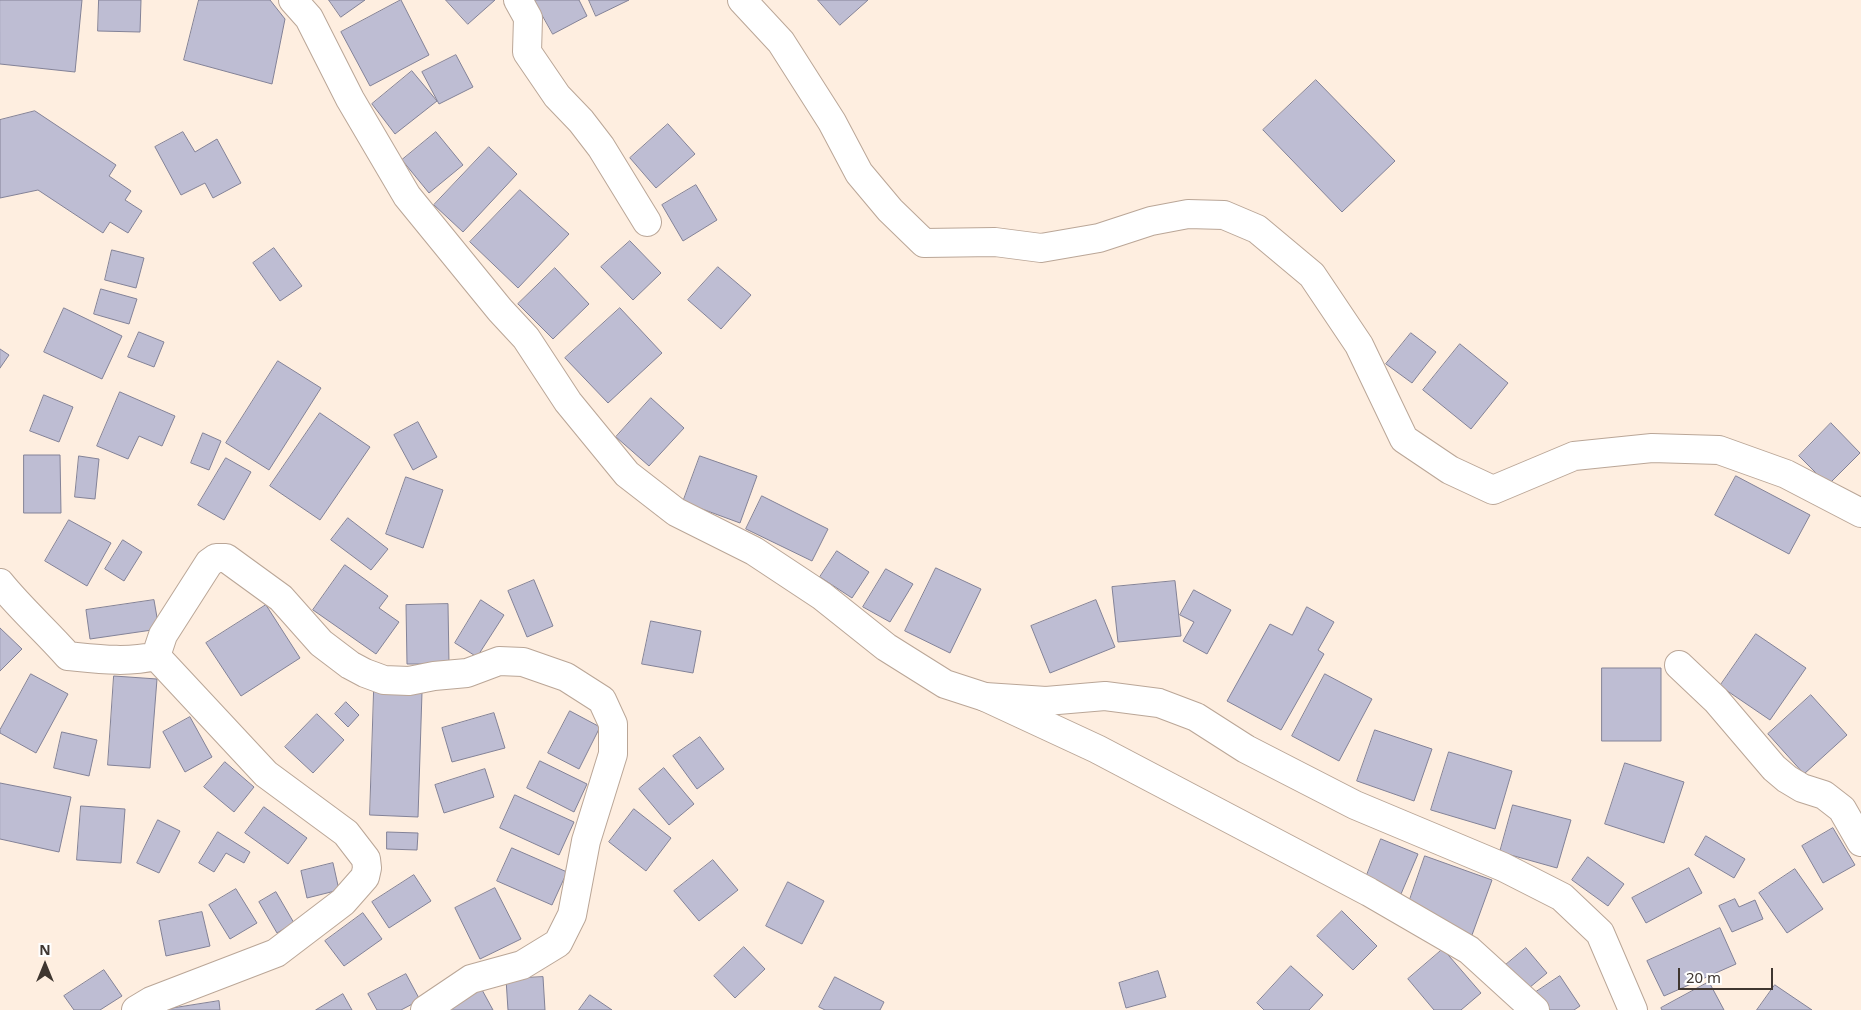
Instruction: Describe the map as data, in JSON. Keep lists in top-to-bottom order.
{
  "scale_bar": "20 m",
  "north": "top"
}
